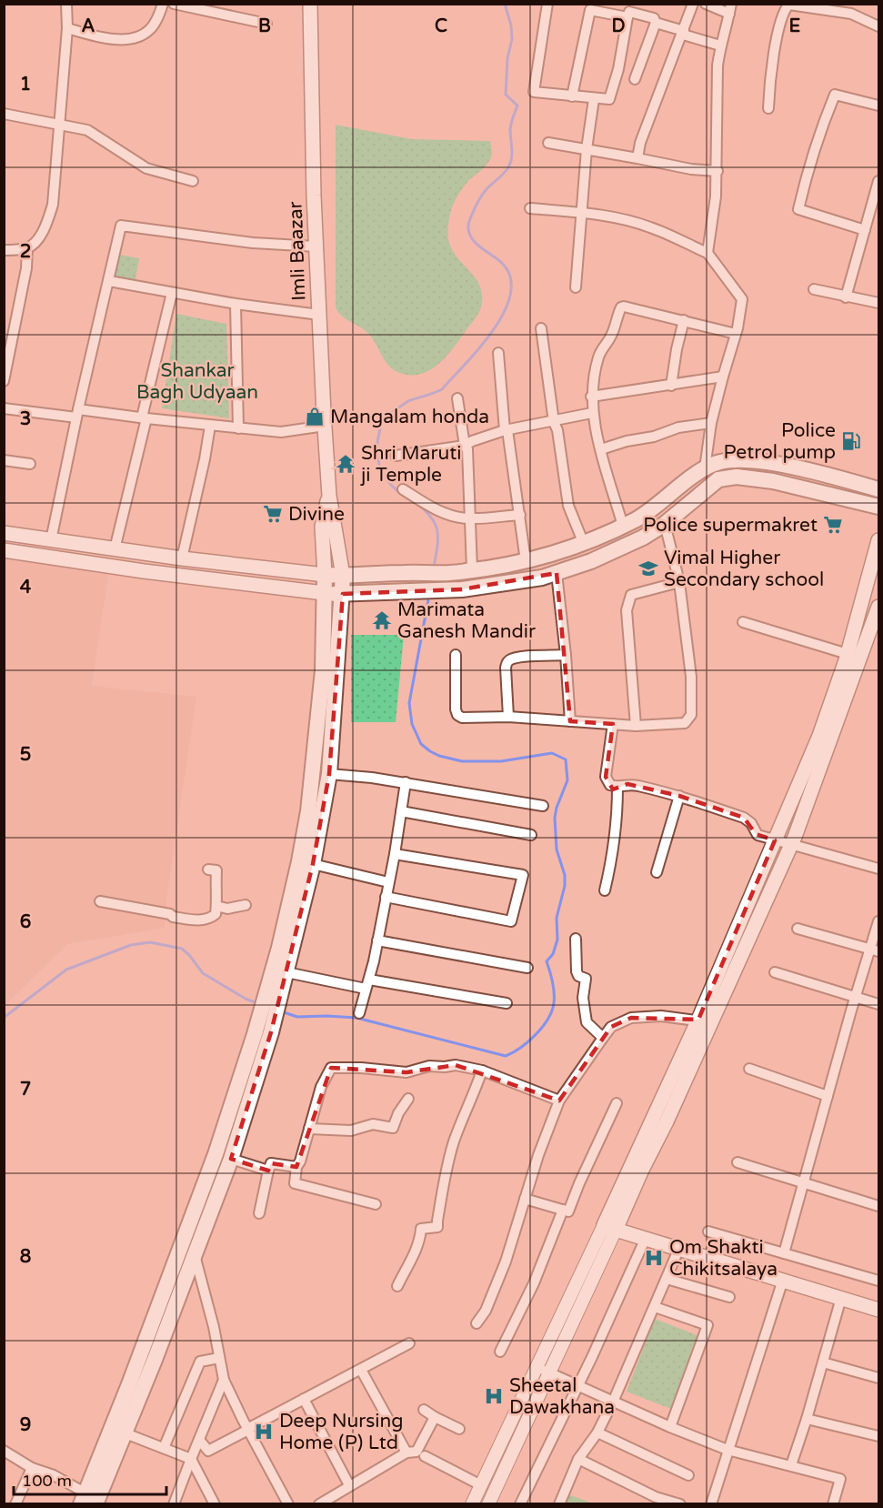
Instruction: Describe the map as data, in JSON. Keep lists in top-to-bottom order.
{
  "streets": {
    "main road": ["Imli Baazar"]
  },
  "parks": ["Shankar Bagh Udyaan"],
  "places": {
    "shop": ["Mangalam honda"],
    "fuel station": ["Police Petrol pump"],
    "temple": ["Shri Maruti ji Temple", "Marimata Ganesh Mandir"],
    "supermarket": ["Divine", "Police supermakret"],
    "school or university": ["Vimal Higher Secondary school"],
    "hospital": ["Om Shakti Chikitsalaya", "Sheetal Dawakhana", "Deep Nursing Home (P) Ltd"]
  },
  "scale_bar": "100 m",
  "grid": {
    "columns": [
      "A",
      "B",
      "C",
      "D",
      "E"
    ],
    "rows": [
      "1",
      "2",
      "3",
      "4",
      "5",
      "6",
      "7",
      "8",
      "9"
    ]
  }
}
